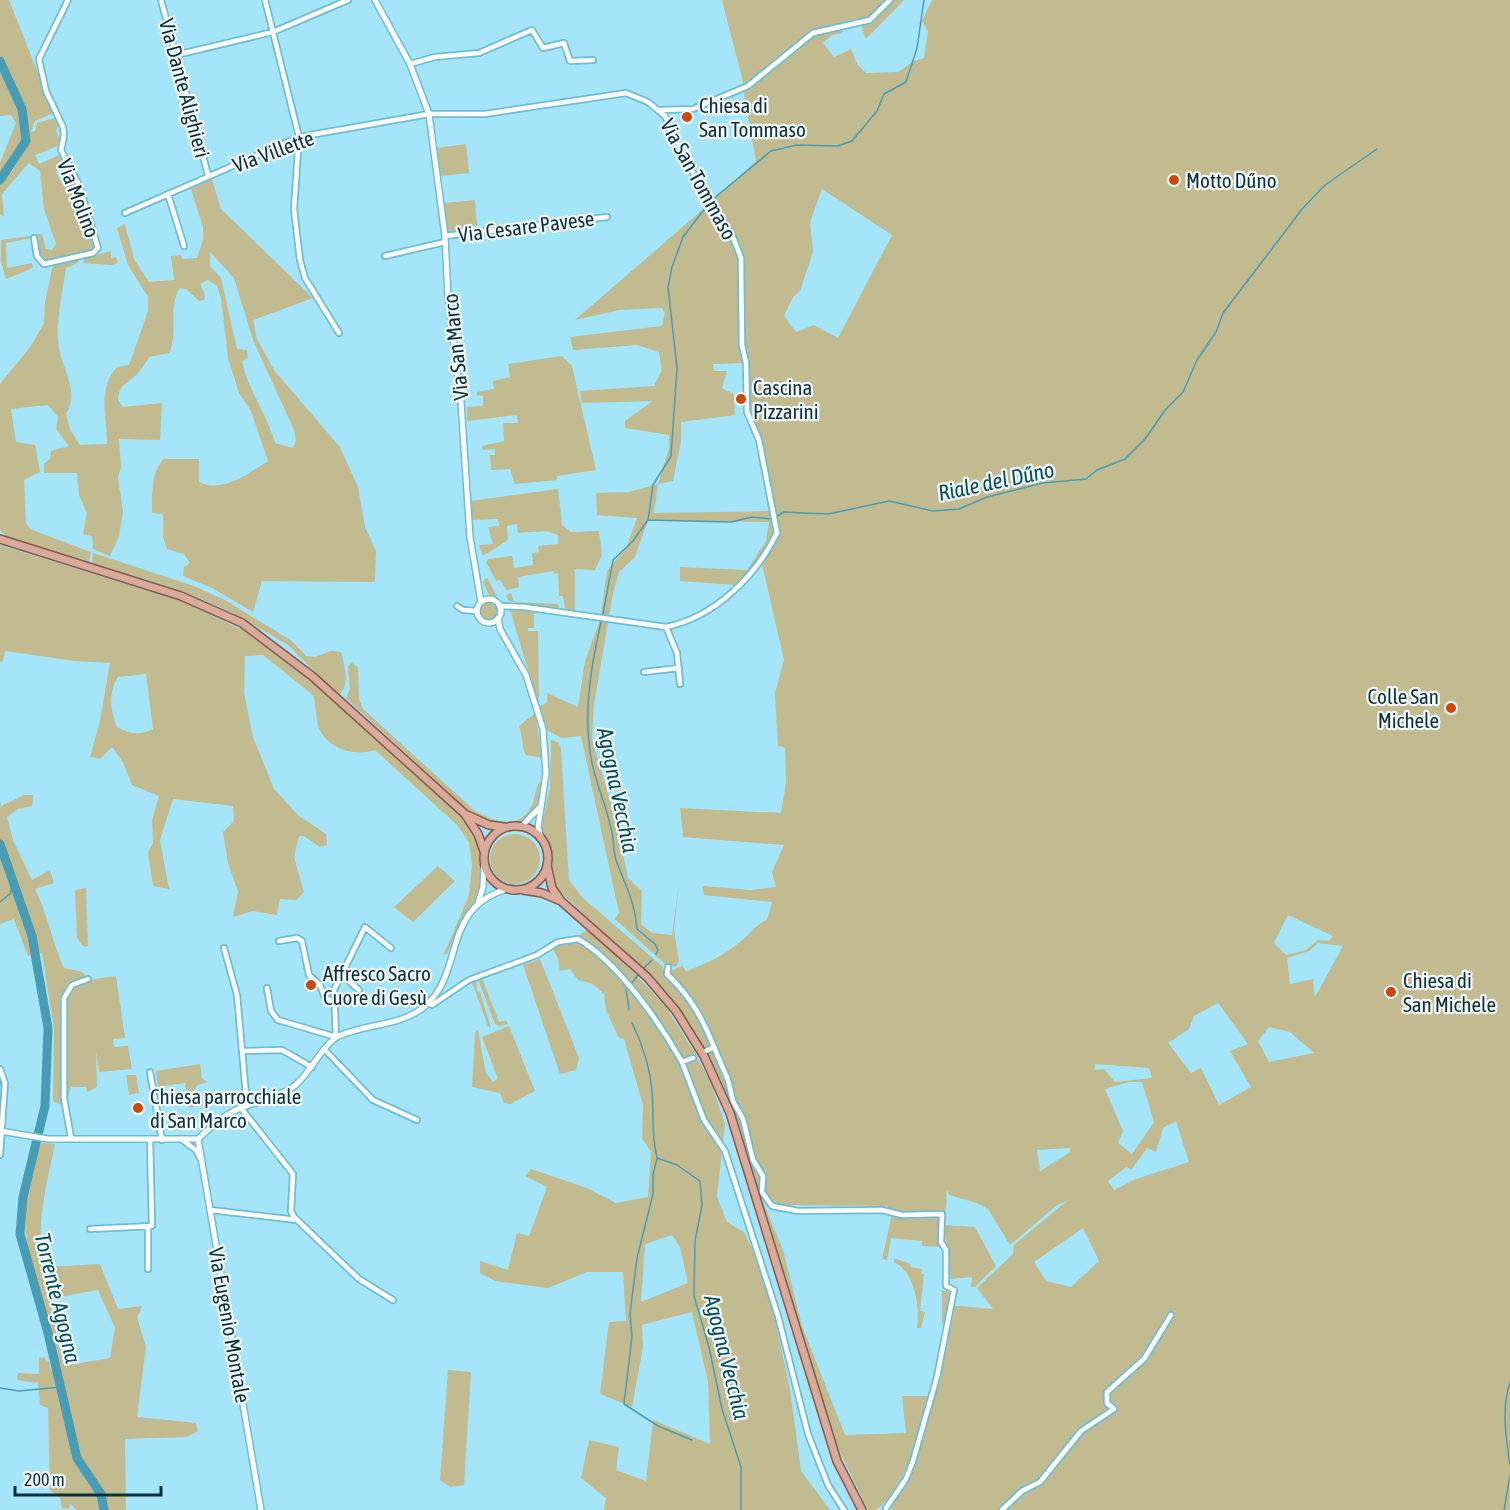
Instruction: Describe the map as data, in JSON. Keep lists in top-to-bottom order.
{
  "streets": {
    "street": [
      "Via Dante Alighieri",
      "Via Villette",
      "Via San Tommaso",
      "Via Molino",
      "Via Cesare Pavese",
      "Via San Marco",
      "Via Eugenio Montale"
    ]
  },
  "crossings": [
    ["Via Dante Alighieri", "Via Villette"],
    ["Via Villette", "Via San Tommaso"],
    ["Via Villette", "Via San Marco"],
    ["Via San Tommaso", "Via San Marco"],
    ["Via Cesare Pavese", "Via San Marco"]
  ],
  "water": ["Riale del Dűno", "Agogna Vecchia", "Torrente Agogna"],
  "places": [
    "Chiesa di San Tommaso",
    "Motto Dűno",
    "Cascina Pizzarini",
    "Colle San Michele",
    "Affresco Sacro Cuore di Gesù",
    "Chiesa di San Michele",
    "Chiesa parrocchiale di San Marco"
  ],
  "scale_bar": "200 m"
}
